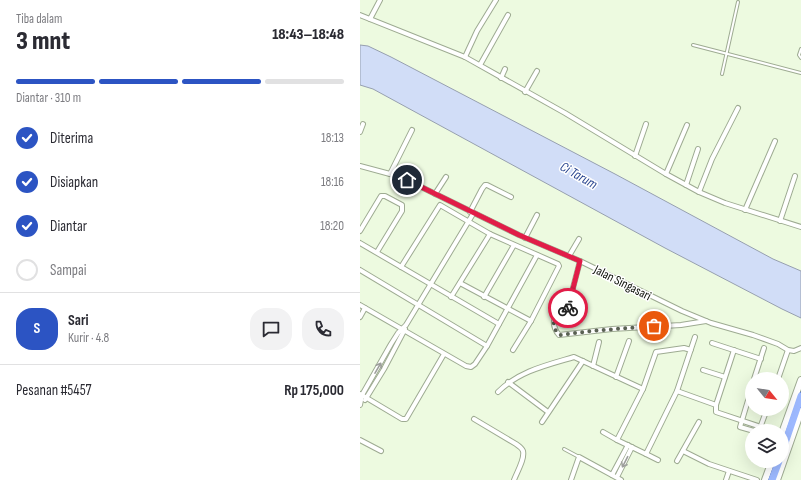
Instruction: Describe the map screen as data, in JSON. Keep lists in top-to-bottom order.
{
  "streets": {
    "street": ["Jalan Singasari"]
  },
  "water": ["Ci Tarum"],
  "north": "bottom right",
  "page": {
    "heading": ["3 mnt", "Tiba dalam", "18:43–18:48"],
    "panel": [
      "Sari",
      "Kurir · 4.8",
      "Pesanan #5457",
      "Rp 175,000"
    ],
    "bar": "Diantar · 310 m",
    "list": [
      ["Diterima", "18:13"],
      ["Disiapkan", "18:16"],
      ["Diantar", "18:20"],
      "Sampai"
    ],
    "round": "S"
  }
}
